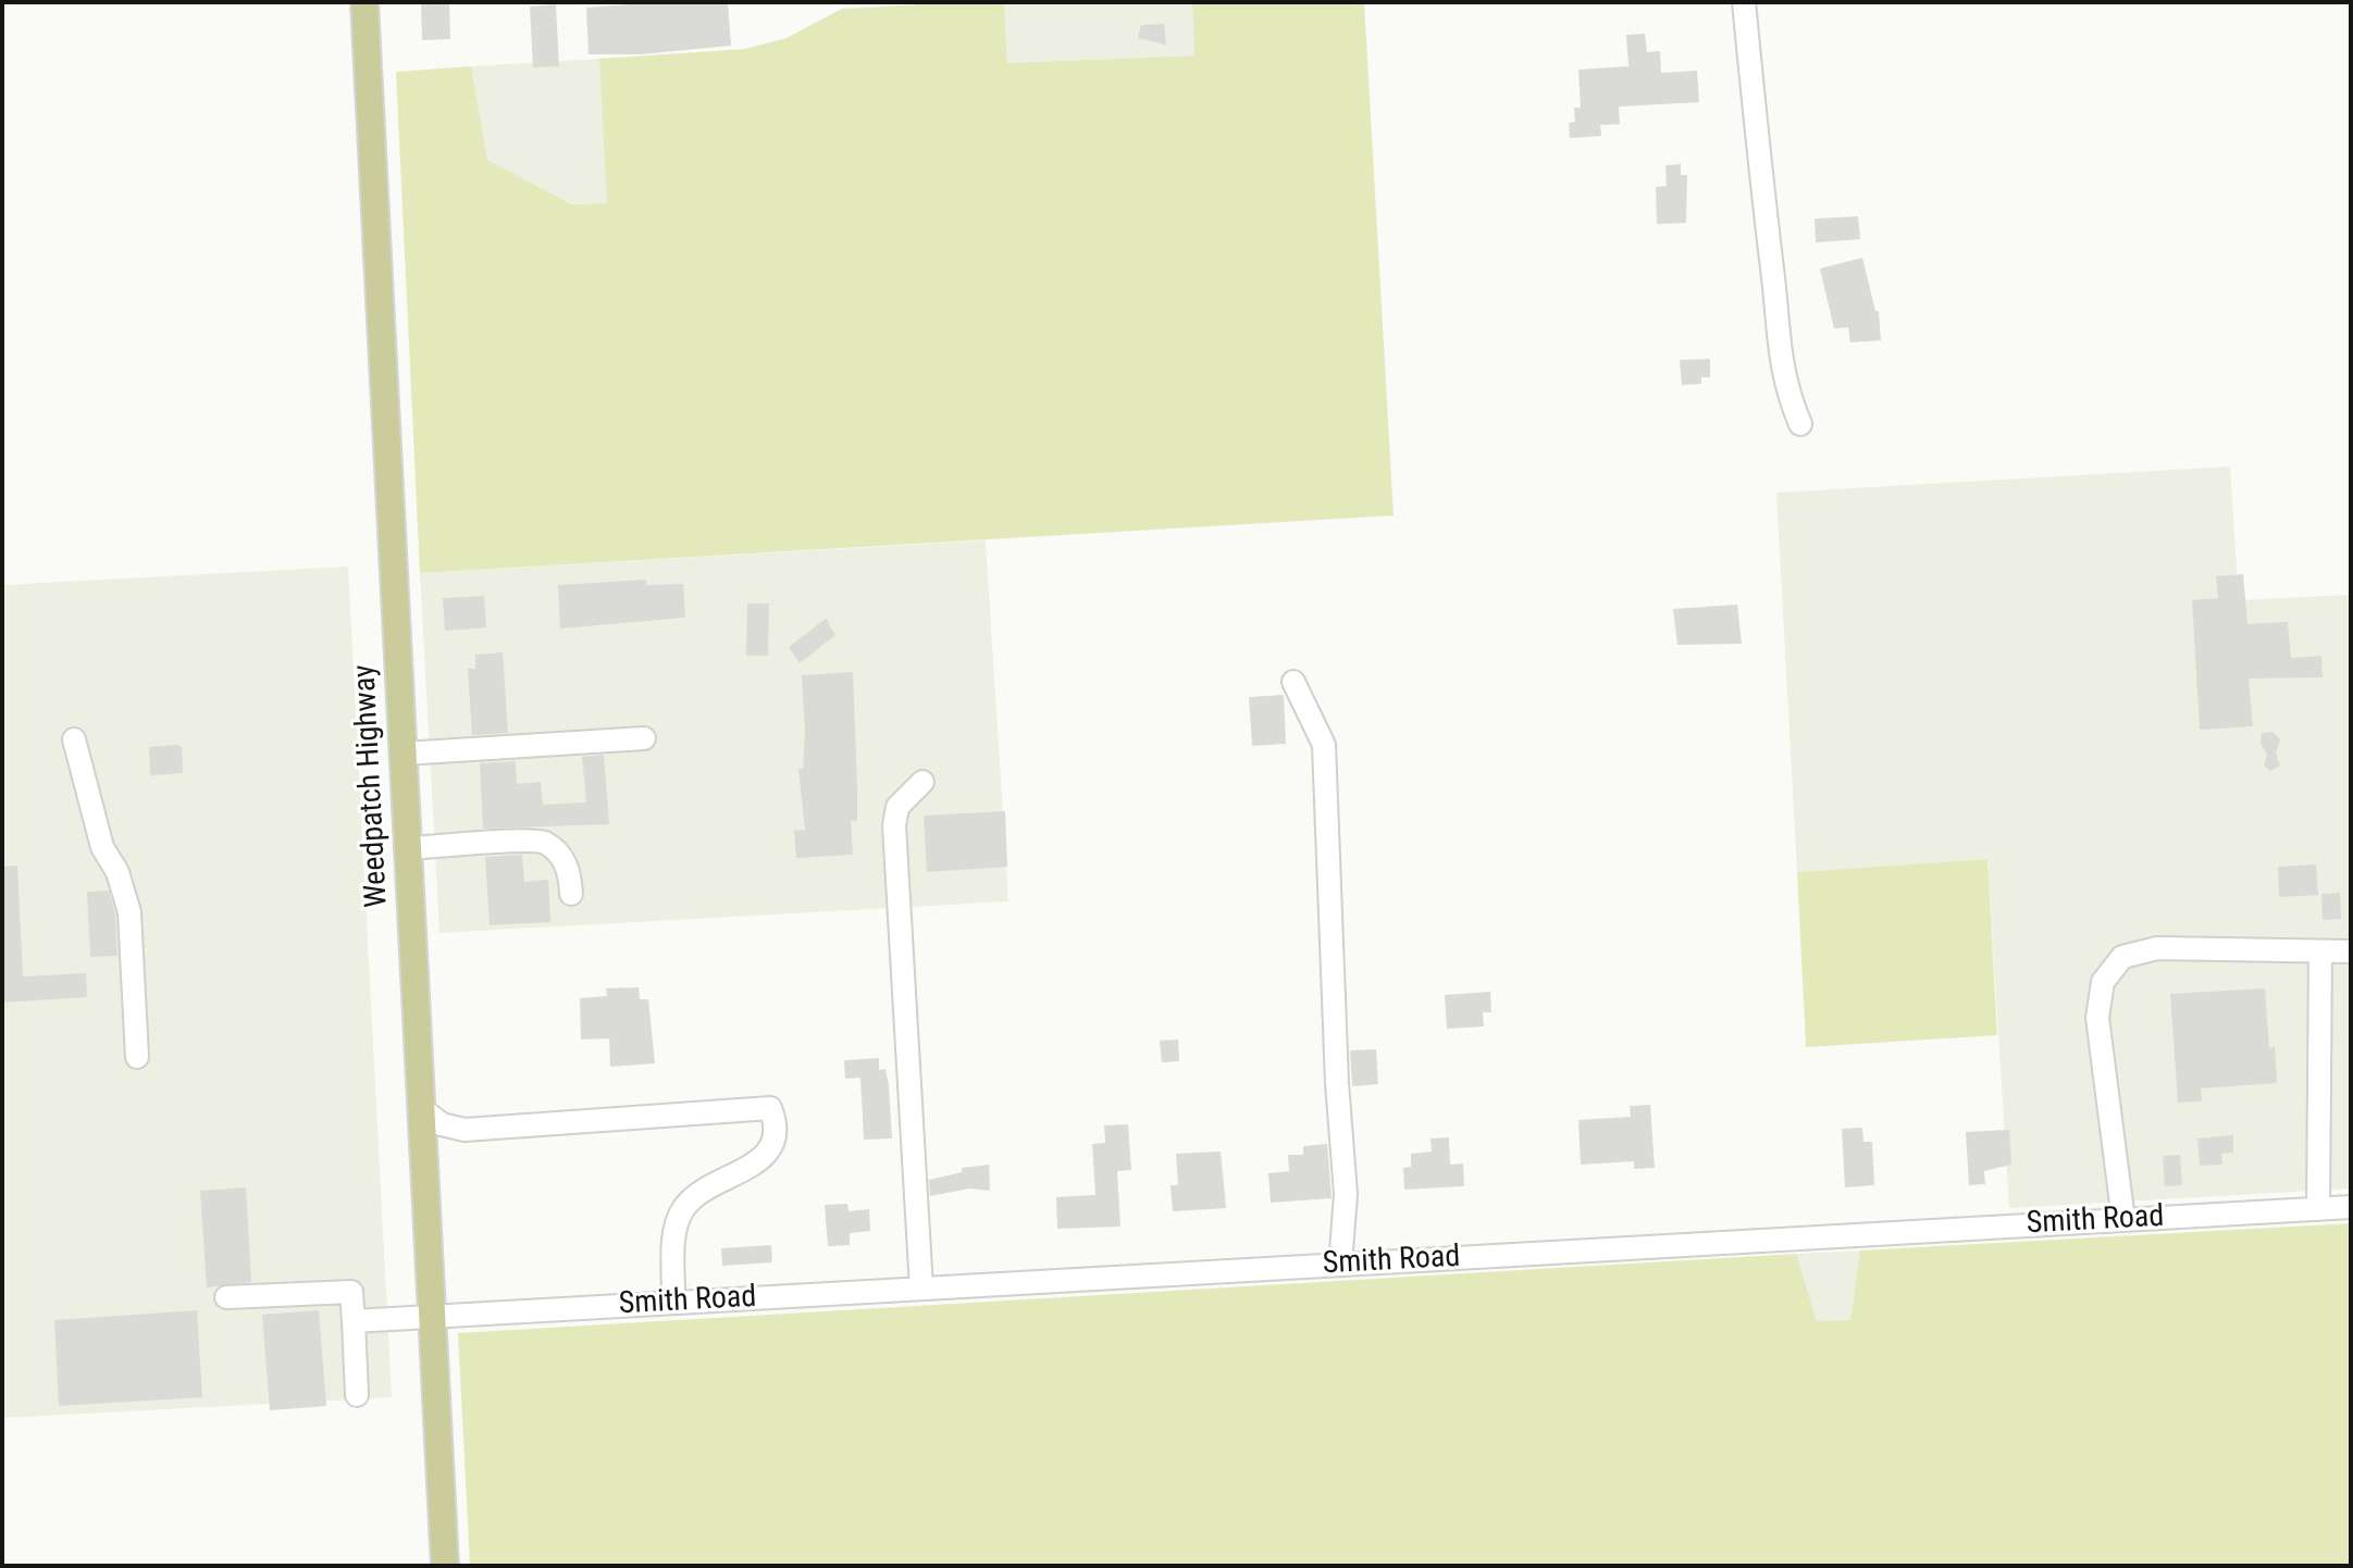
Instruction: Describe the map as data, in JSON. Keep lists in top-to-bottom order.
{
  "streets": {
    "main road": ["Weedpatch Highway"],
    "street": ["Smith Road"]
  },
  "crossings": [
    ["Weedpatch Highway", "Smith Road"]
  ]
}
